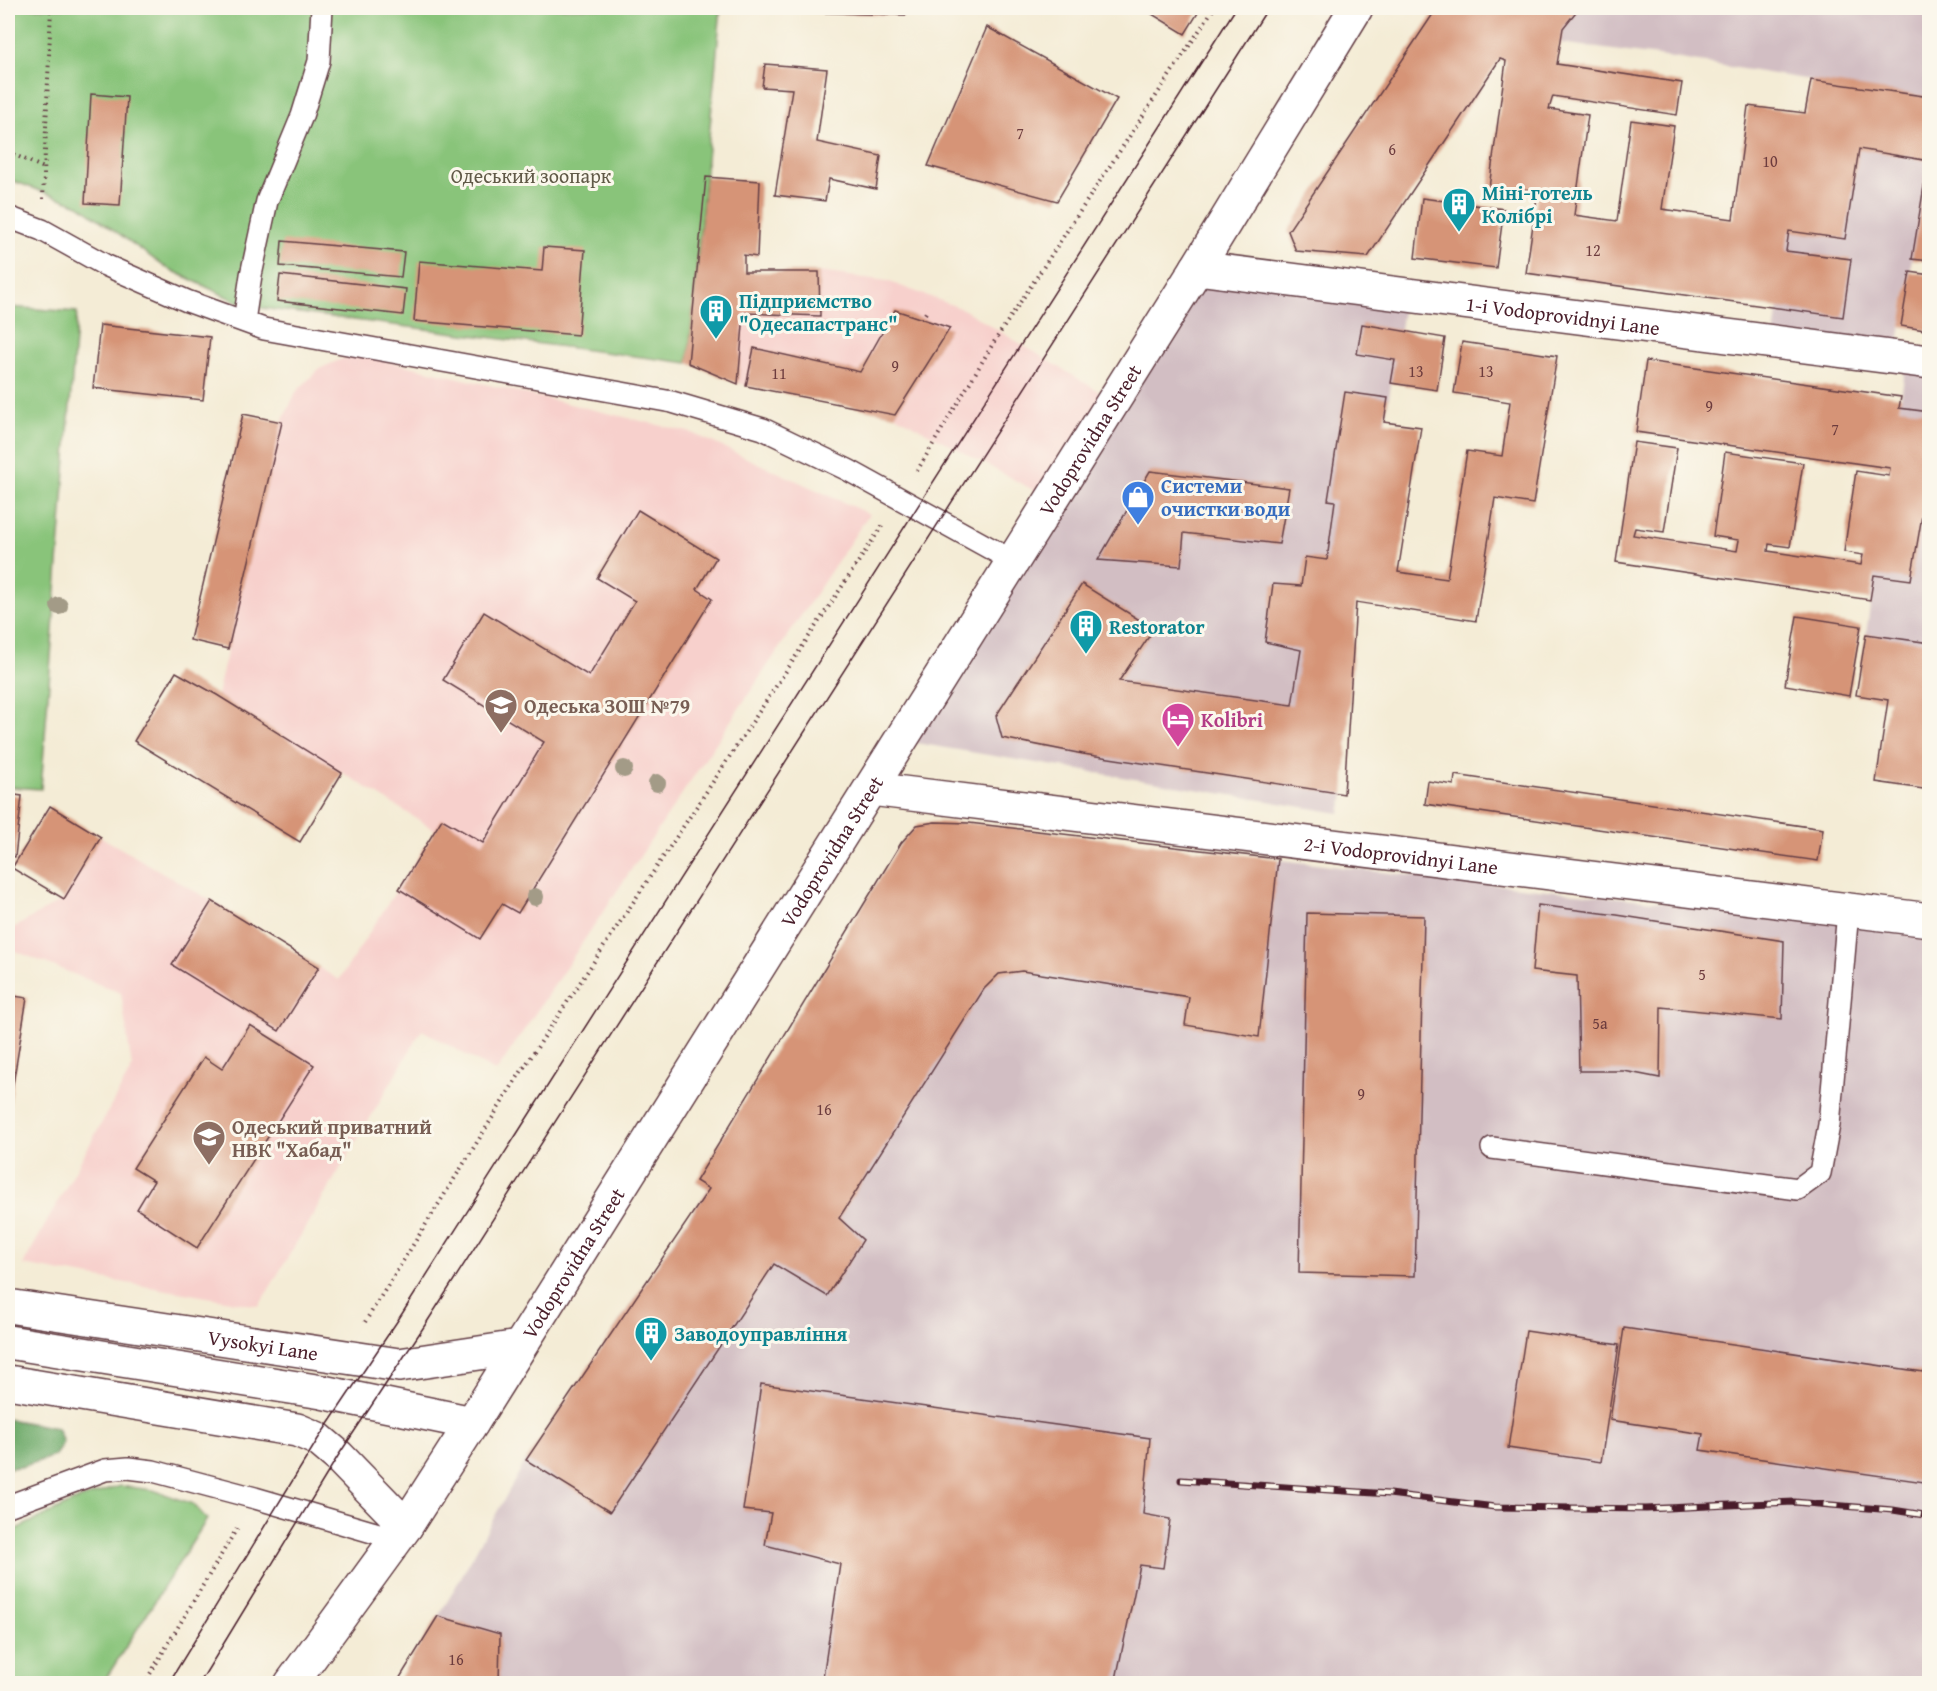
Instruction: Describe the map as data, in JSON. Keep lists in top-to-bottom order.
{
  "streets": {
    "main road": [
      "1-i Vodoprovidnyi Lane",
      "Vodoprovidna Street",
      "2-i Vodoprovidnyi Lane",
      "Vysokyi Lane"
    ]
  },
  "crossings": [
    ["1-i Vodoprovidnyi Lane", "Vodoprovidna Street"],
    ["Vodoprovidna Street", "2-i Vodoprovidnyi Lane"],
    ["Vodoprovidna Street", "Vysokyi Lane"]
  ],
  "parks": ["Одеський зоопарк"],
  "places": {
    "building": [
      "Міні-готель Колібрі",
      "Підприємство \"Одесапастранс\"",
      "Restorator",
      "Заводоуправління"
    ],
    "shop": ["Системи очистки води"],
    "school or university": ["Одеська ЗОШ №79", "Одеський приватний НВК \"Хабад\""],
    "hotel": ["Kolibri"]
  },
  "house_numbers": [
    "7",
    "6",
    "10",
    "12",
    "9",
    "13",
    "13",
    "11",
    "9",
    "7",
    "5",
    "5а",
    "9",
    "16",
    "16"
  ]
}
